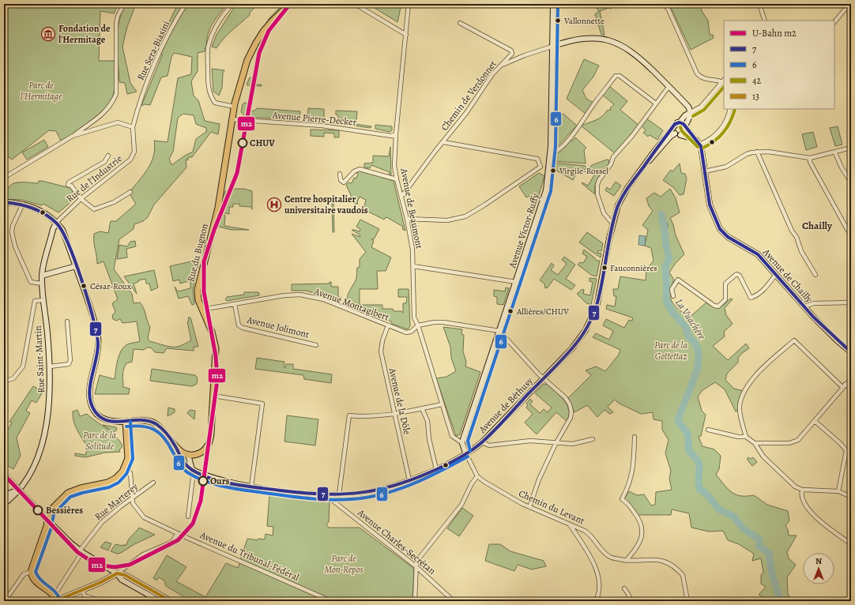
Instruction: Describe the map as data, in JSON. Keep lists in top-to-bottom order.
{
  "streets": {
    "main road": ["Rue du Bugnon"],
    "street": [
      "Rue Sera-Biasini",
      "Chemin de Verdonnet",
      "Avenue Pierre-Decker",
      "Rue de l'Industrie",
      "Avenue de Beaumont",
      "Avenue Victor-Ruffy",
      "Avenue de Chailly",
      "Avenue Montagibert",
      "Avenue Jolimont",
      "Rue Saint-Martin",
      "Avenue de la Dôle",
      "Avenue de Béthusy",
      "Rue Marterey",
      "Chemin du Levant",
      "Avenue Charles-Secrétan",
      "Avenue du Tribunal-Fédéral"
    ]
  },
  "crossings": [
    ["Rue Sera-Biasini", "Rue de l'Industrie"],
    ["Chemin de Verdonnet", "Avenue de Beaumont"],
    ["Avenue Pierre-Decker", "Avenue de Beaumont"],
    ["Avenue Pierre-Decker", "Rue du Bugnon"],
    ["Rue de l'Industrie", "Rue Saint-Martin"],
    ["Avenue de Beaumont", "Avenue Victor-Ruffy"],
    ["Avenue de Beaumont", "Avenue Montagibert"],
    ["Rue du Bugnon", "Avenue Montagibert"],
    ["Avenue Montagibert", "Avenue Jolimont"],
    ["Avenue Montagibert", "Avenue de la Dôle"],
    ["Avenue de la Dôle", "Avenue de Béthusy"],
    ["Avenue de Béthusy", "Avenue Charles-Secrétan"],
    ["Rue Marterey", "Avenue du Tribunal-Fédéral"]
  ],
  "districts": ["Chailly"],
  "water": ["La Vuachère"],
  "parks": [
    "Parc de l'Hermitage",
    "Parc de la Gottettaz",
    "Parc de la Solitude",
    "Parc de Mon-Repos"
  ],
  "places": {
    "other": [
      "Vallonnette",
      "CHUV",
      "Virgile-Rossel",
      "Fauconnières",
      "César-Roux",
      "Allières/CHUV",
      "Ours",
      "Bessières"
    ],
    "museum": ["Fondation de l'Hermitage"],
    "hospital": ["Centre hospitalier universitaire vaudois"]
  },
  "lines": [
    "metro line m2",
    "transit line 6",
    "transit line 42",
    "transit line 7",
    "transit line 13"
  ],
  "legend": [
    "U-Bahn m2",
    "7",
    "6",
    "42",
    "13"
  ],
  "north": "top"
}
